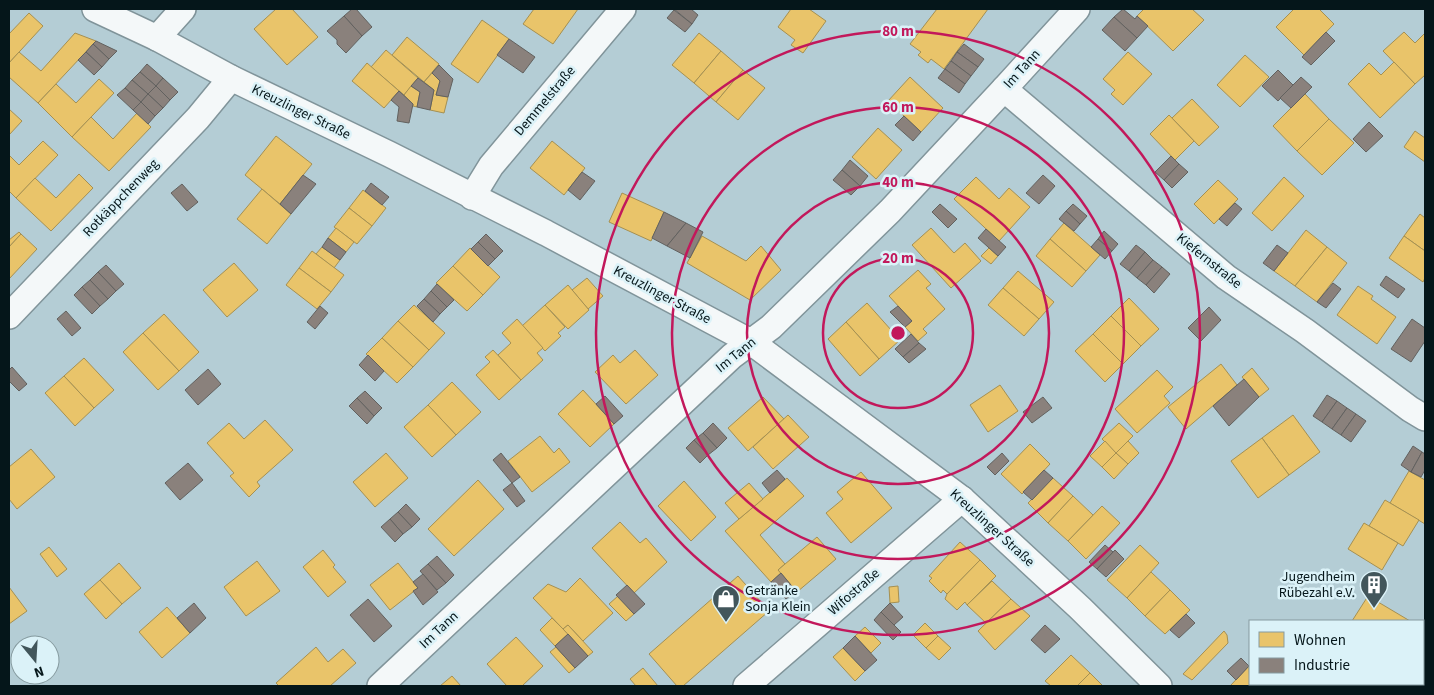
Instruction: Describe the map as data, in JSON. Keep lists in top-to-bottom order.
{
  "streets": {
    "street": [
      "Im Tann",
      "Demmelstraße",
      "Kreuzlinger Straße",
      "Rotkäppchenweg",
      "Kiefernstraße",
      "Wifostraße"
    ]
  },
  "crossings": [
    ["Im Tann", "Kreuzlinger Straße"],
    ["Im Tann", "Kiefernstraße"],
    ["Demmelstraße", "Kreuzlinger Straße"],
    ["Kreuzlinger Straße", "Rotkäppchenweg"],
    ["Kreuzlinger Straße", "Wifostraße"]
  ],
  "places": {
    "building": ["Jugendheim Rübezahl e.V."],
    "shop": ["Getränke Sonja Klein"]
  },
  "legend": ["Wohnen", "Industrie"],
  "north": "bottom",
  "rings": [
    "80 m",
    "60 m",
    "40 m",
    "20 m"
  ]
}
